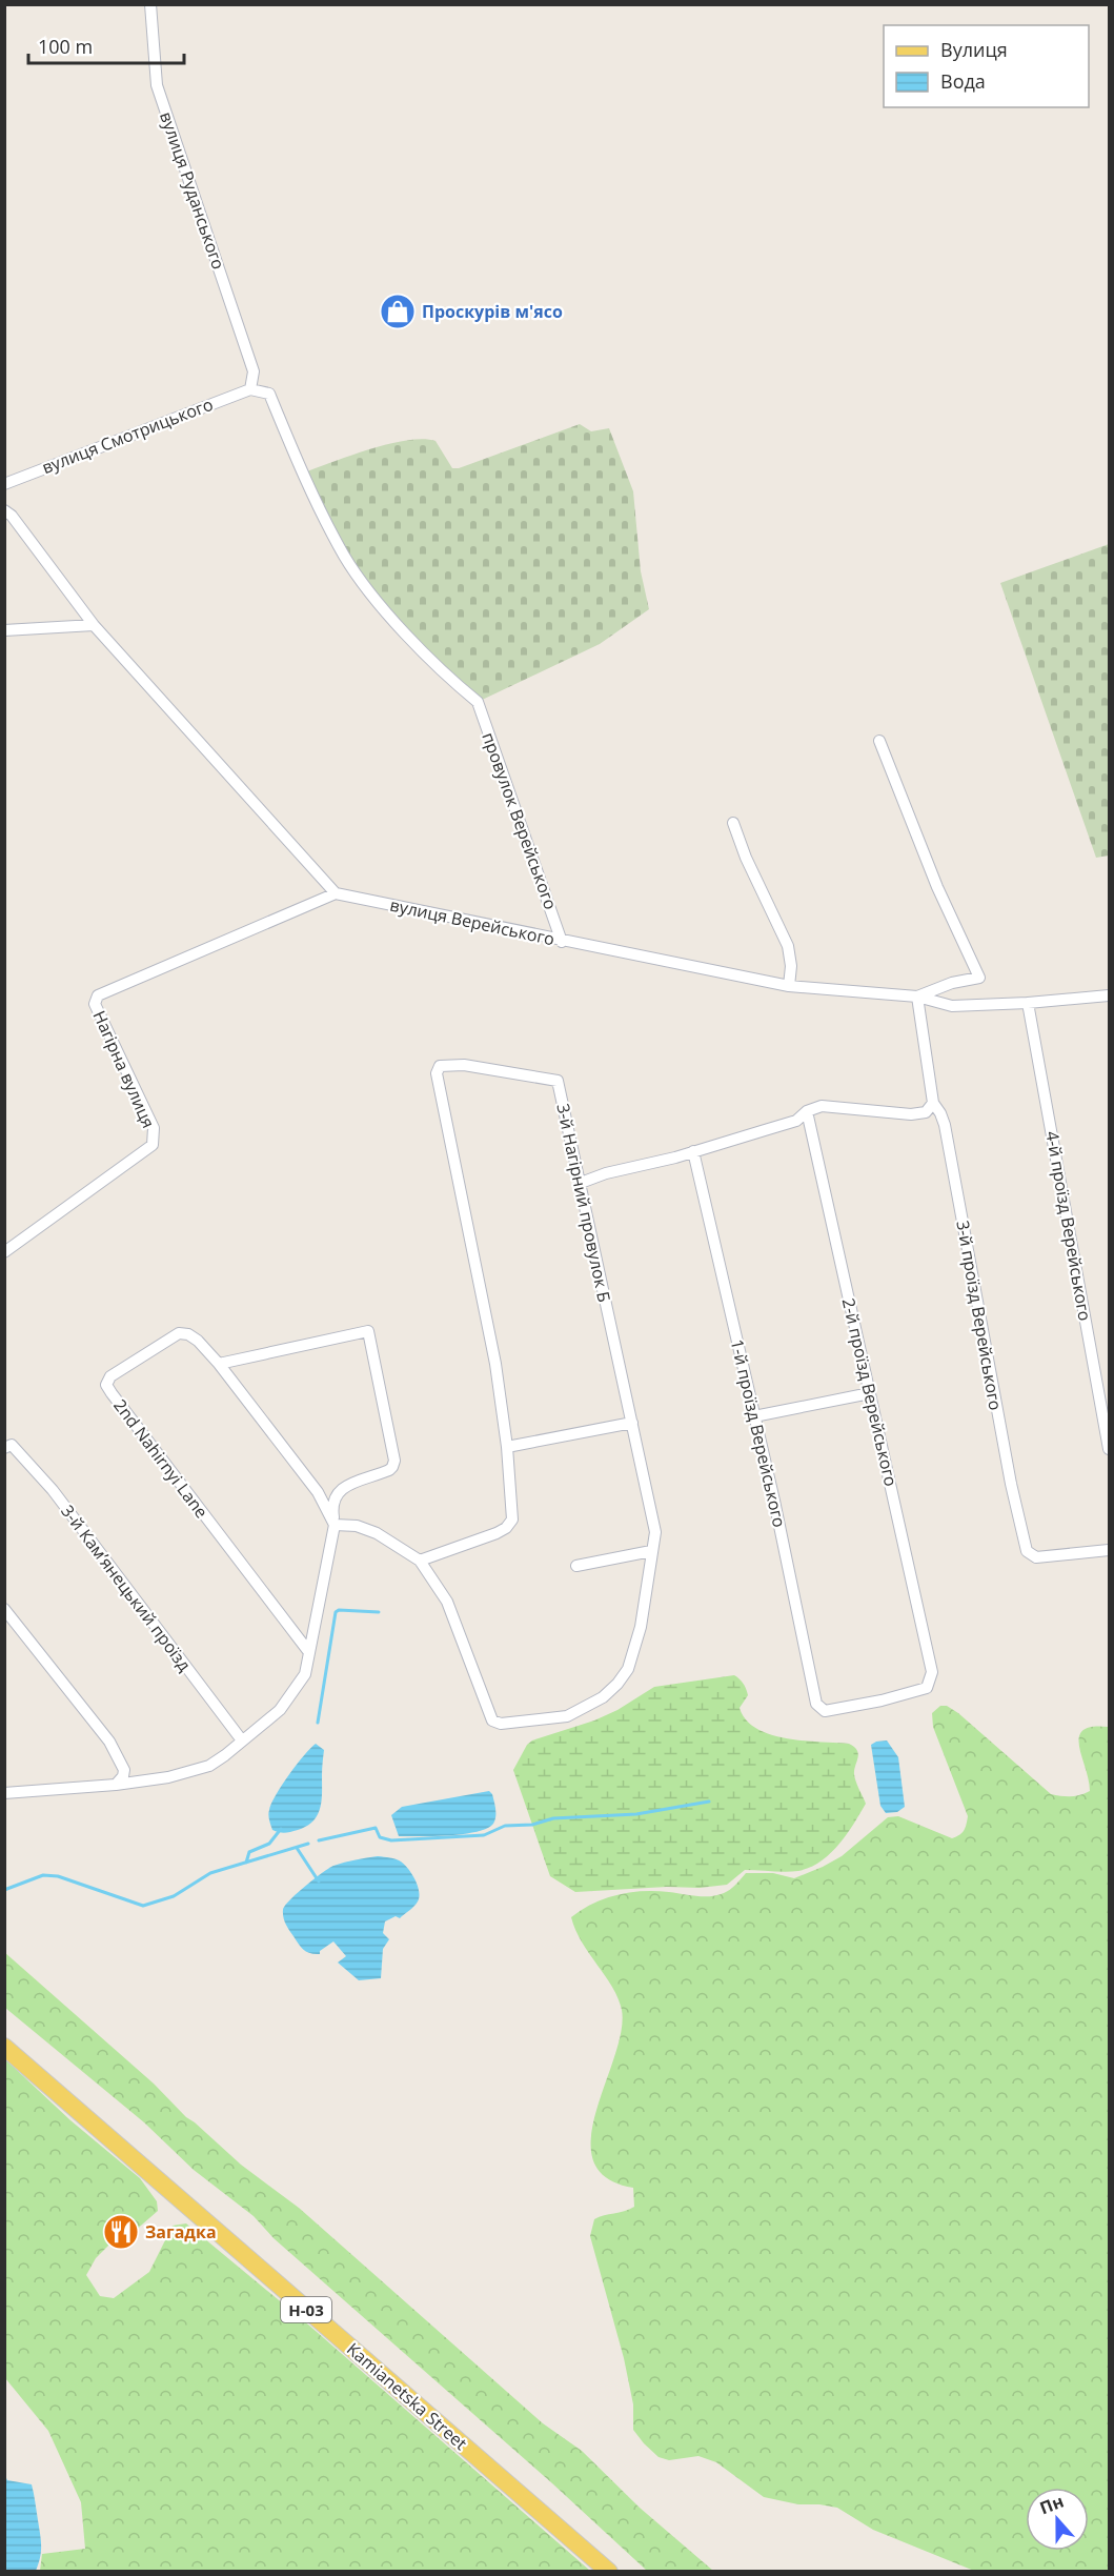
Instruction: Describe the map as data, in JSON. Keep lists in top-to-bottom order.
{
  "streets": {
    "main road": ["Н-03", "Kamianetska Street"],
    "street": [
      "вулиця Руданського",
      "вулиця Смотрицького",
      "провулок Верейського",
      "вулиця Верейського",
      "Нагірна вулиця",
      "3-й Нагірний провулок Б",
      "4-й проїзд Верейського",
      "3-й проїзд Верейського",
      "2-й проїзд Верейського",
      "1-й проїзд Верейського",
      "2nd Nahirnyi Lane",
      "3-й Камʼянецький проїзд"
    ]
  },
  "crossings": [
    ["вулиця Руданського", "вулиця Смотрицького"],
    ["вулиця Руданського", "провулок Верейського"],
    ["вулиця Смотрицького", "провулок Верейського"],
    ["провулок Верейського", "вулиця Верейського"],
    ["вулиця Верейського", "Нагірна вулиця"],
    ["вулиця Верейського", "4-й проїзд Верейського"],
    ["вулиця Верейського", "3-й проїзд Верейського"],
    ["2-й проїзд Верейського", "1-й проїзд Верейського"]
  ],
  "places": {
    "shop": ["Проскурів м'ясо"],
    "restaurant": ["Загадка"]
  },
  "legend": ["Вулиця", "Вода"],
  "scale_bar": "100 m",
  "north": "top"
}
